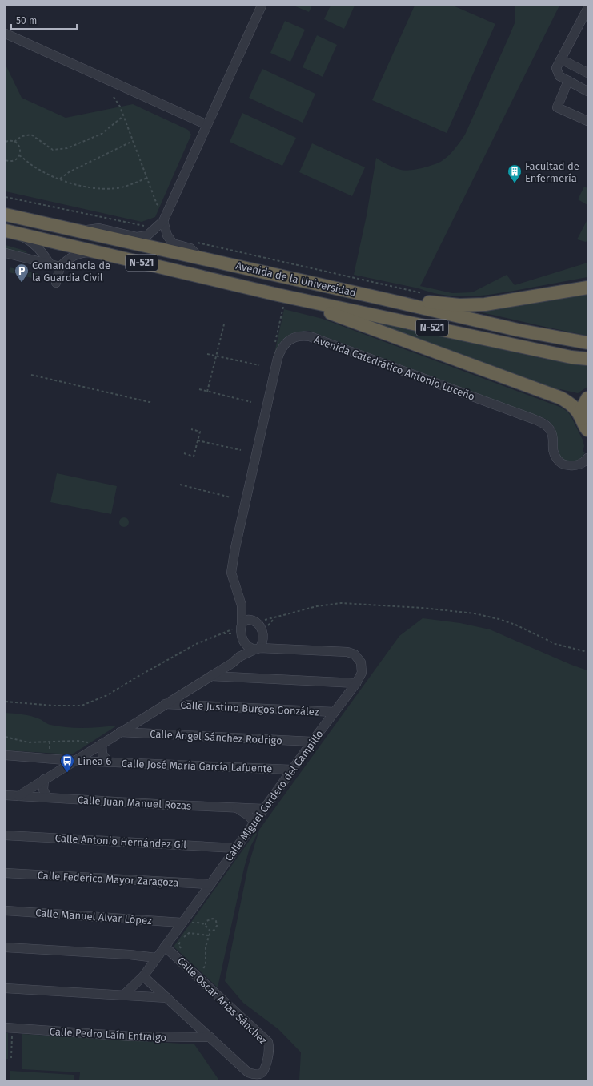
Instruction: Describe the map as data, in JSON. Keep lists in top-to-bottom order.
{
  "streets": {
    "highway": ["N-521", "Avenida de la Universidad"],
    "street": [
      "Avenida Catedrático Antonio Luceño",
      "Calle Justino Burgos González",
      "Calle Ángel Sánchez Rodrigo",
      "Calle José María García Lafuente",
      "Calle Miguel Cordero del Campillo",
      "Calle Juan Manuel Rozas",
      "Calle Antonio Hernández Gil",
      "Calle Federico Mayor Zaragoza",
      "Calle Manuel Alvar López",
      "Calle Oscar Arias Sánchez",
      "Calle Pedro Laín Entralgo"
    ]
  },
  "crossings": [
    ["Avenida Catedrático Antonio Luceño", "Calle Miguel Cordero del Campillo"],
    ["Calle Justino Burgos González", "Calle Miguel Cordero del Campillo"],
    ["Calle Ángel Sánchez Rodrigo", "Calle Miguel Cordero del Campillo"],
    ["Calle José María García Lafuente", "Calle Miguel Cordero del Campillo"],
    ["Calle Miguel Cordero del Campillo", "Calle Juan Manuel Rozas"],
    ["Calle Miguel Cordero del Campillo", "Calle Antonio Hernández Gil"],
    ["Calle Miguel Cordero del Campillo", "Calle Federico Mayor Zaragoza"],
    ["Calle Miguel Cordero del Campillo", "Calle Manuel Alvar López"],
    ["Calle Miguel Cordero del Campillo", "Calle Oscar Arias Sánchez"],
    ["Calle Oscar Arias Sánchez", "Calle Pedro Laín Entralgo"]
  ],
  "places": {
    "building": ["Facultad de Enfermería"],
    "parking": ["Comandancia de la Guardia Civil"],
    "bus stop": ["Linea 6"]
  },
  "scale_bar": "50 m"
}
